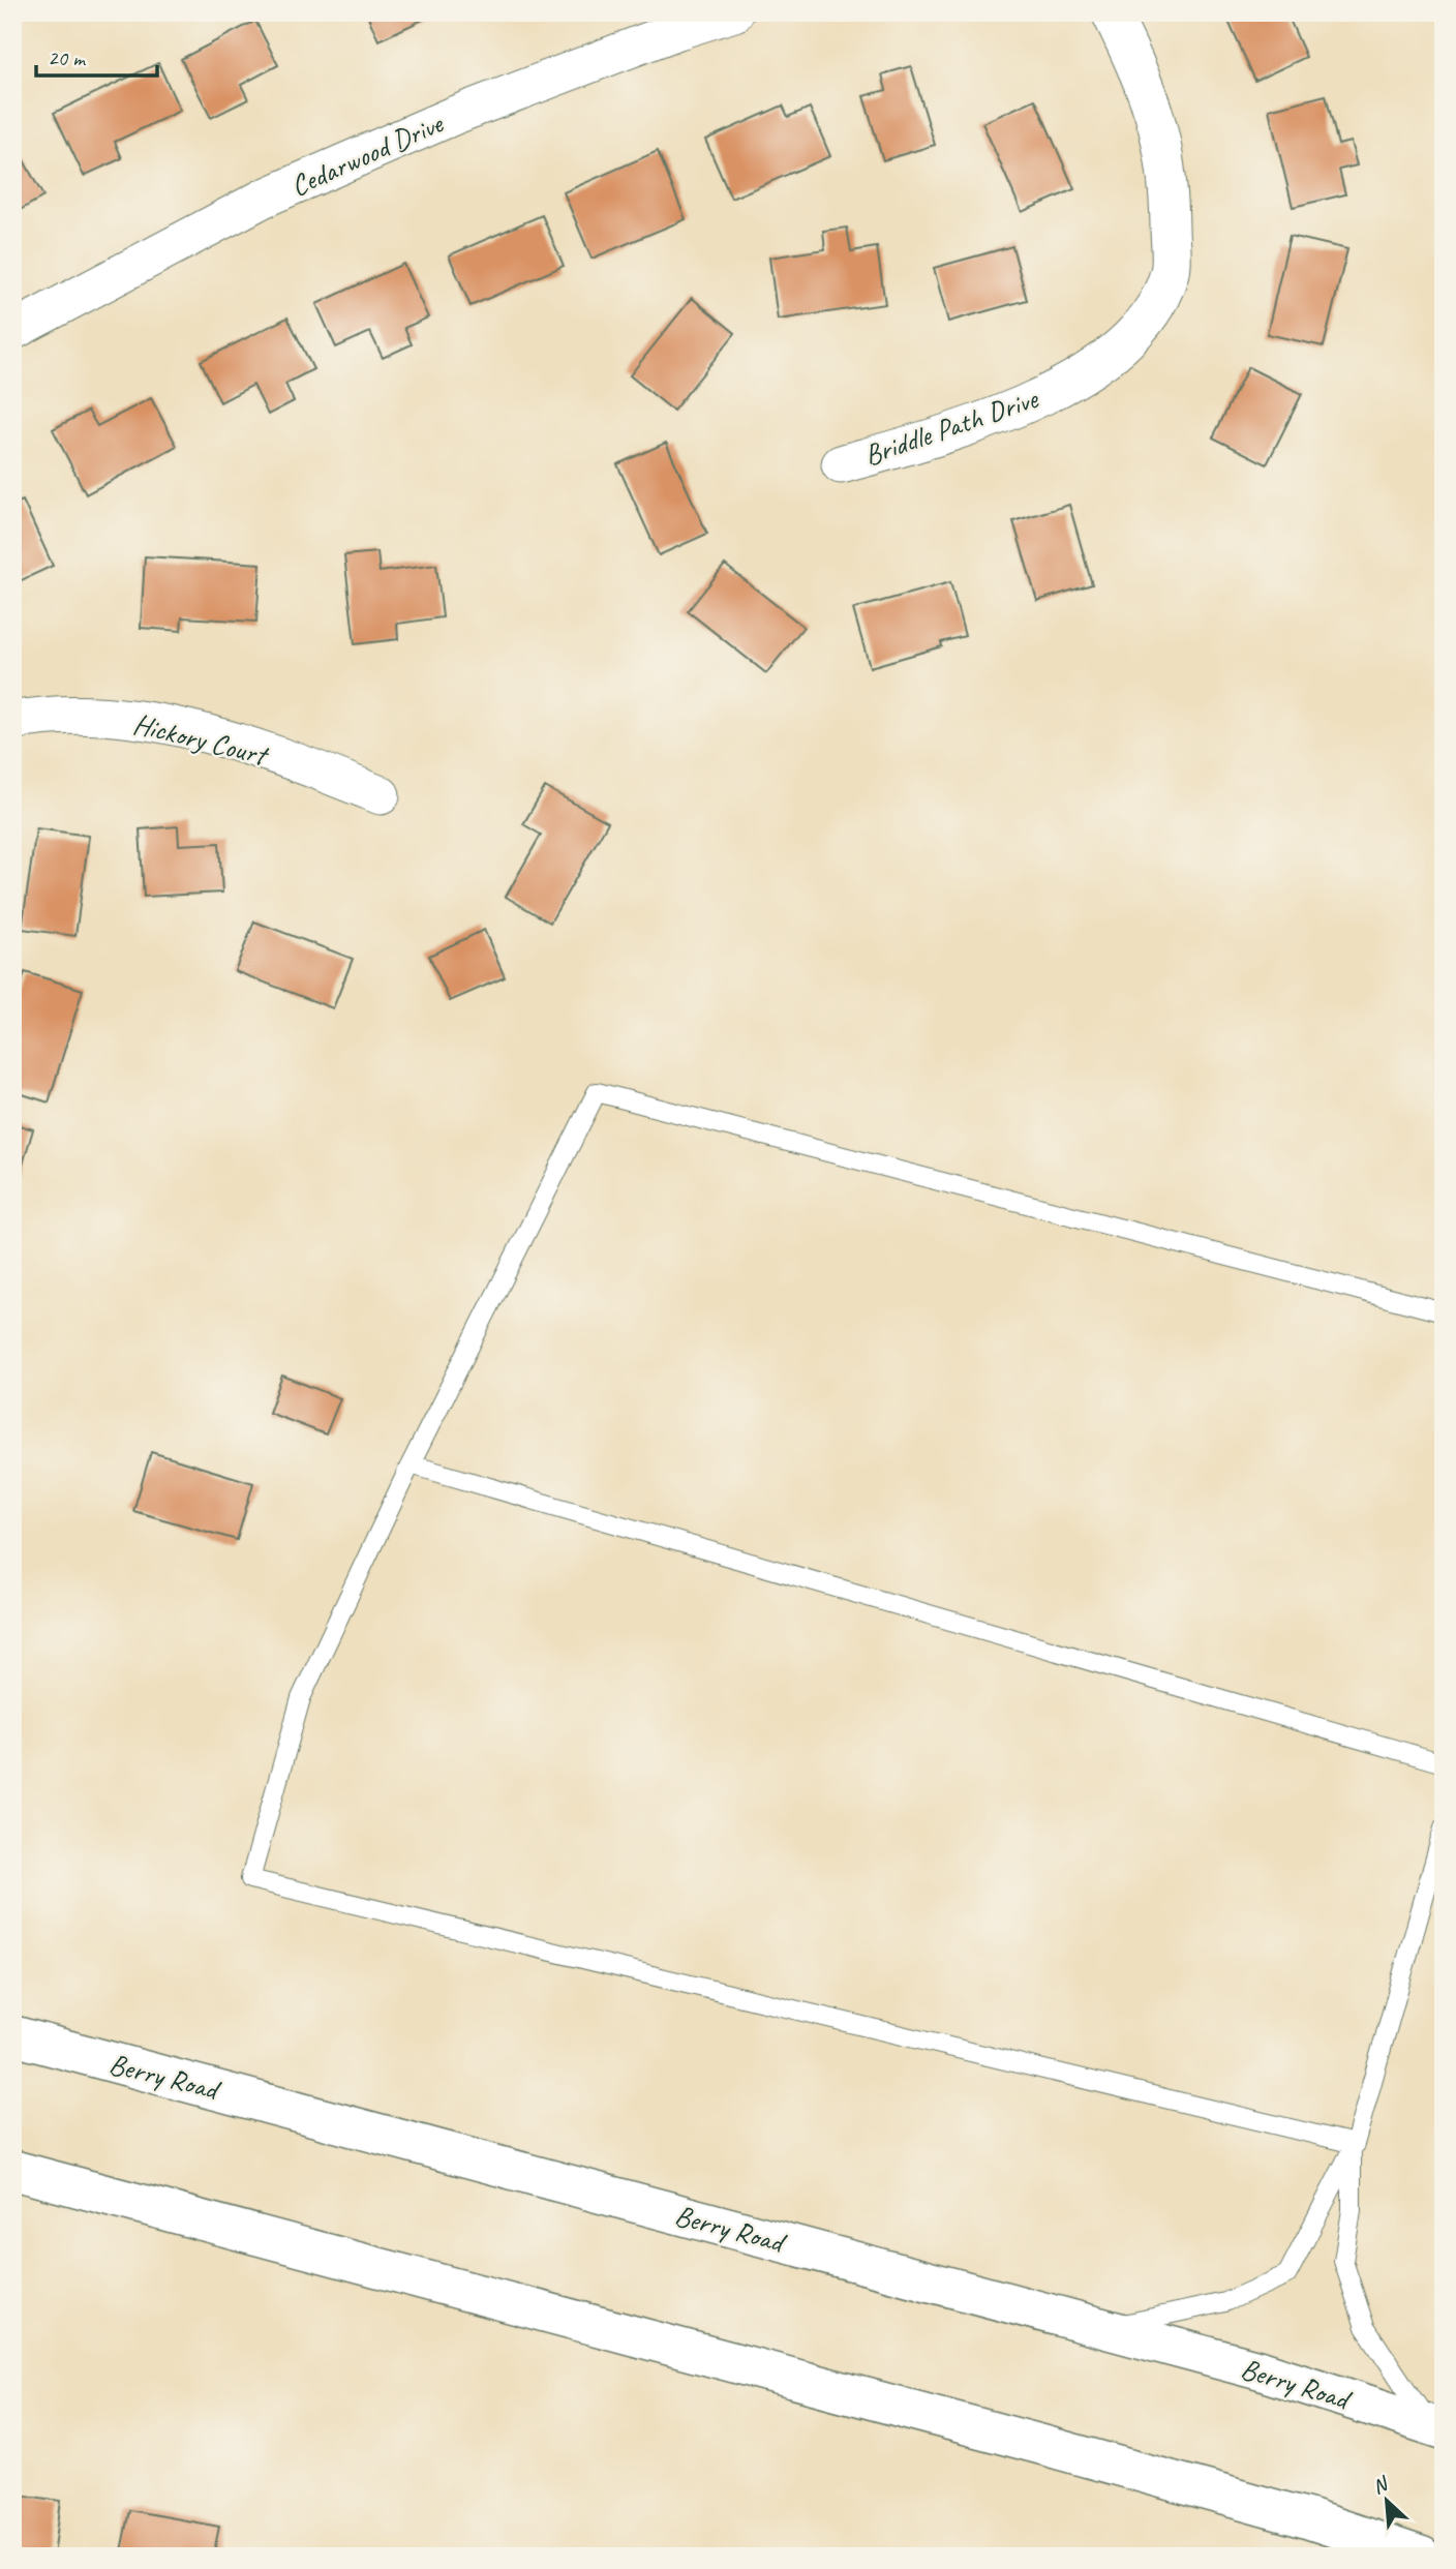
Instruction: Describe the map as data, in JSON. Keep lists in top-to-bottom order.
{
  "streets": {
    "highway": ["Berry Road"],
    "street": ["Cedarwood Drive", "Briddle Path Drive", "Hickory Court"]
  },
  "scale_bar": "20 m",
  "north": "top left"
}
